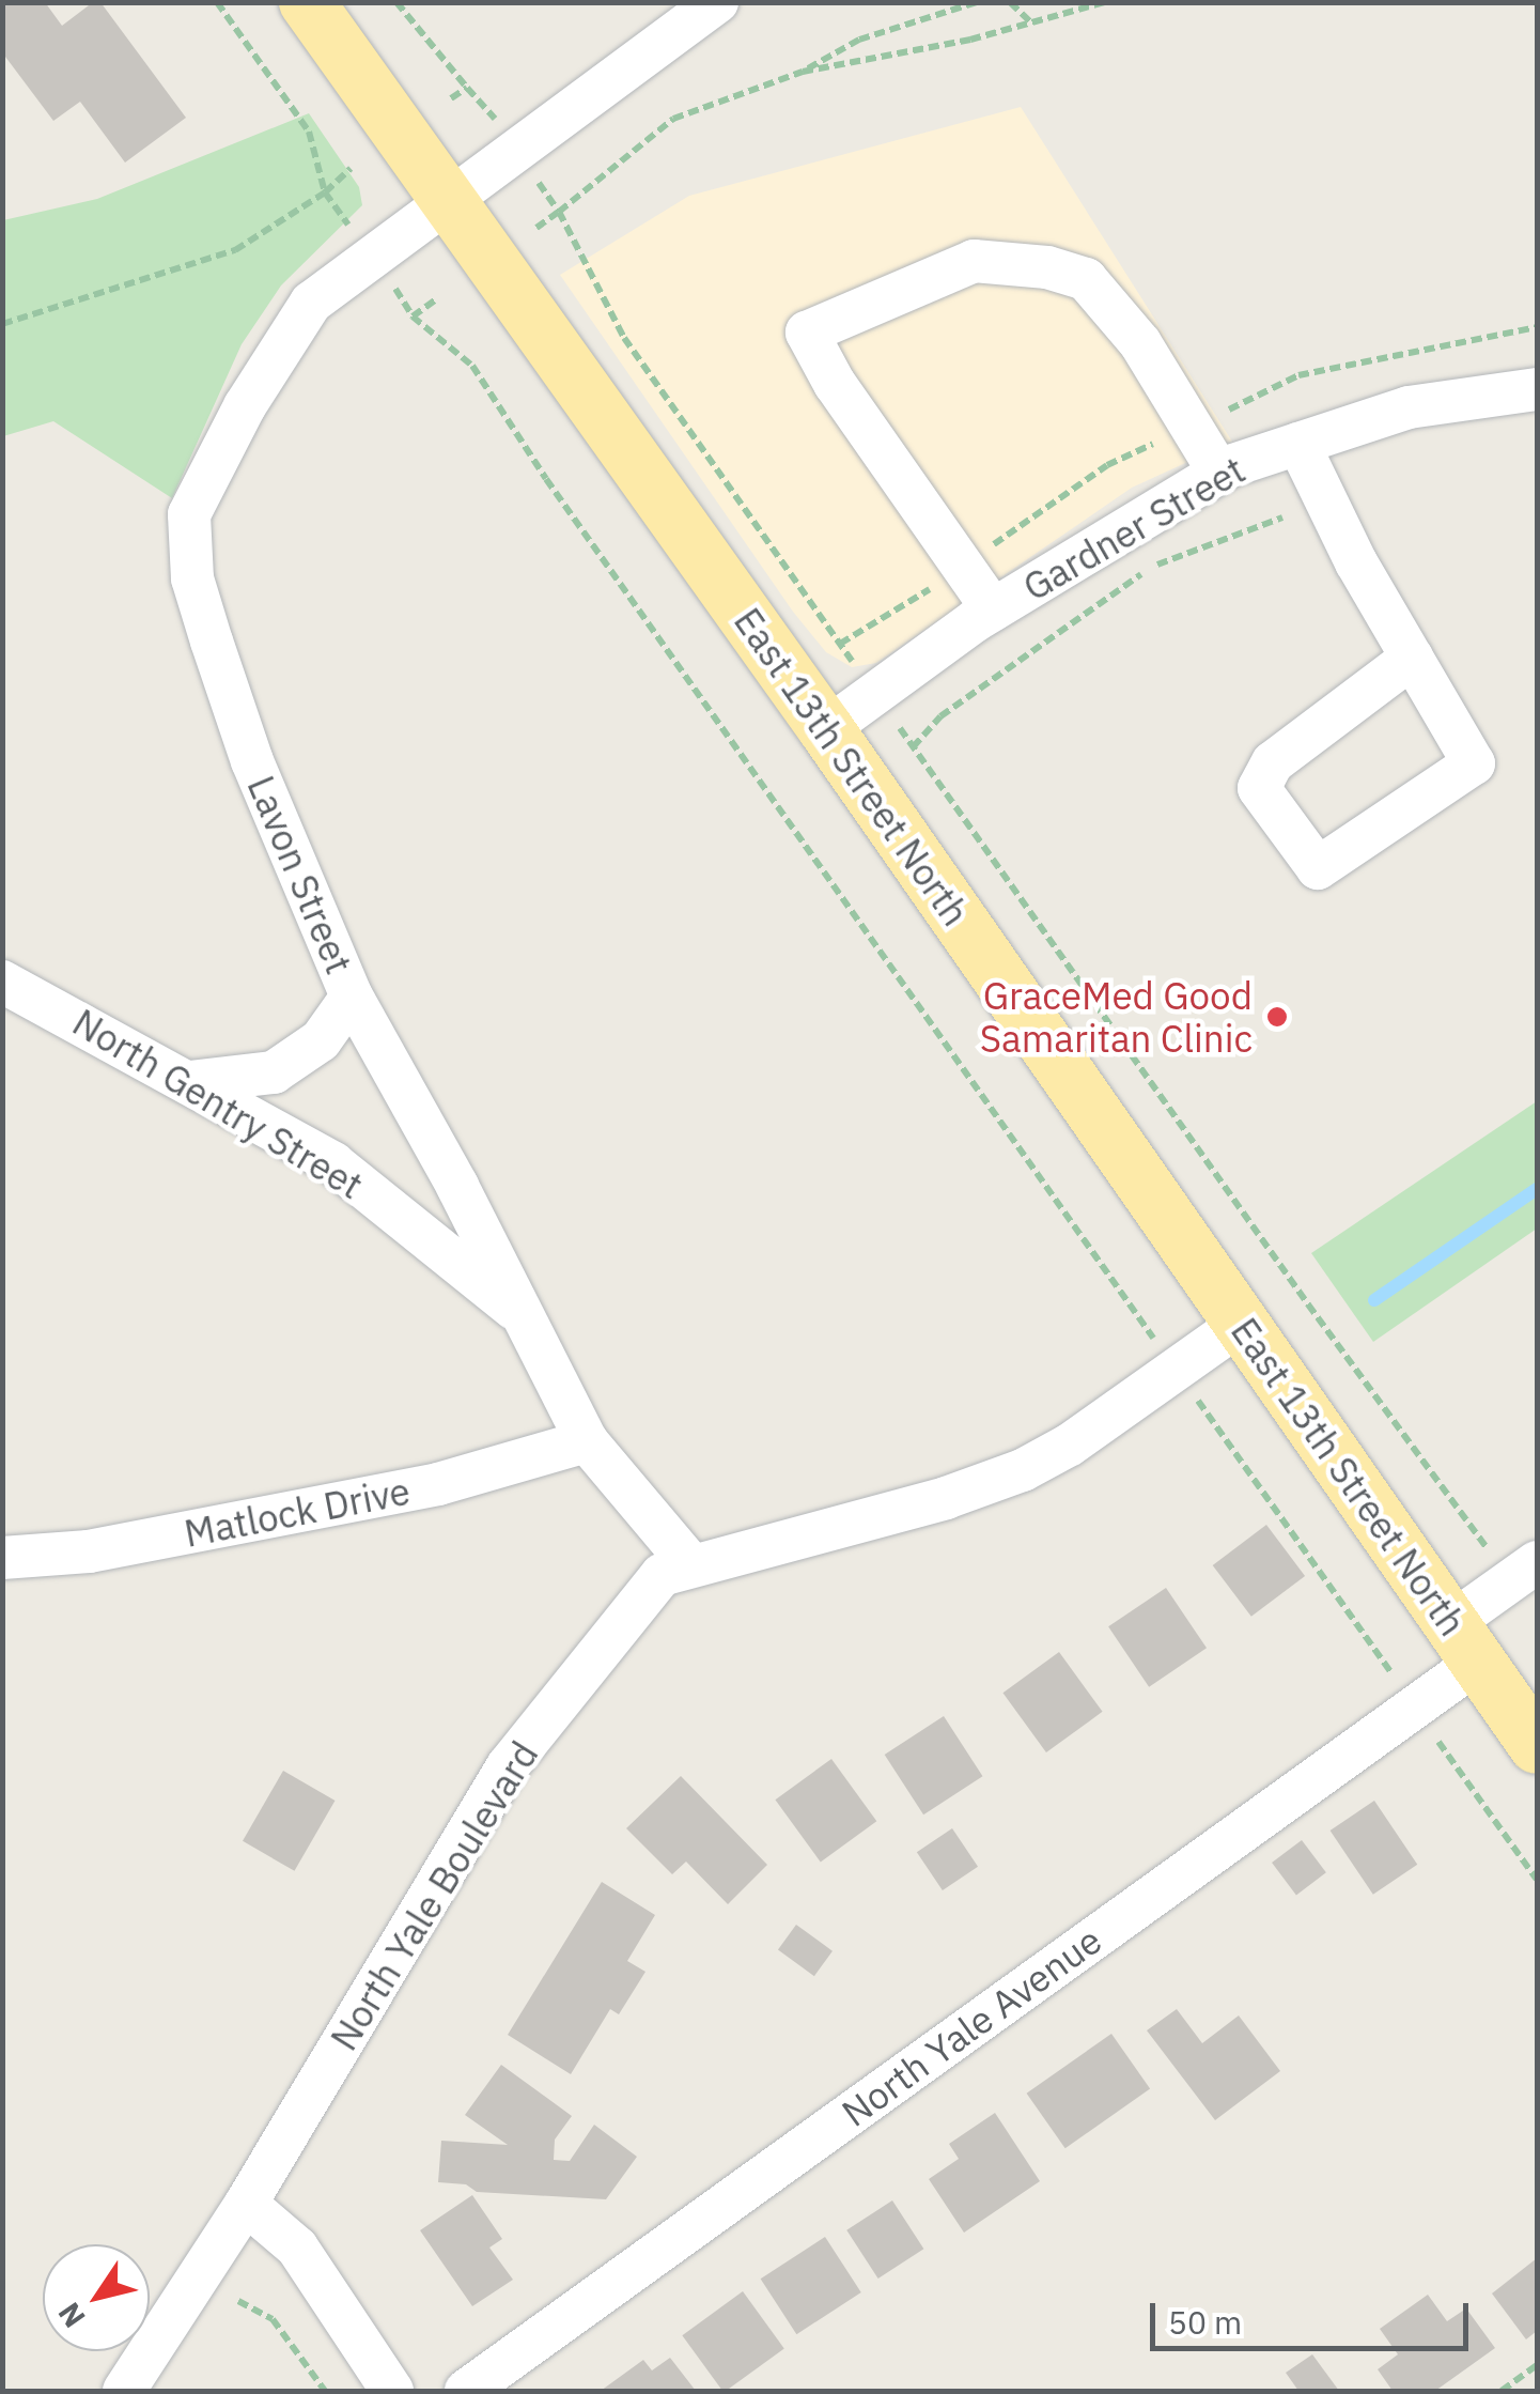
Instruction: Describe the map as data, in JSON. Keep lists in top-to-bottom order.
{
  "streets": {
    "main road": ["East 13th Street North"],
    "street": [
      "Gardner Street",
      "Lavon Street",
      "North Gentry Street",
      "Matlock Drive",
      "North Yale Boulevard",
      "North Yale Avenue"
    ]
  },
  "crossings": [
    ["Gardner Street", "East 13th Street North"],
    ["East 13th Street North", "Lavon Street"],
    ["East 13th Street North", "North Yale Boulevard"],
    ["East 13th Street North", "North Yale Avenue"],
    ["Lavon Street", "North Gentry Street"],
    ["Lavon Street", "Matlock Drive"],
    ["Lavon Street", "North Yale Boulevard"]
  ],
  "places": ["GraceMed Good Samaritan Clinic"],
  "scale_bar": "50 m",
  "north": "bottom left"
}
